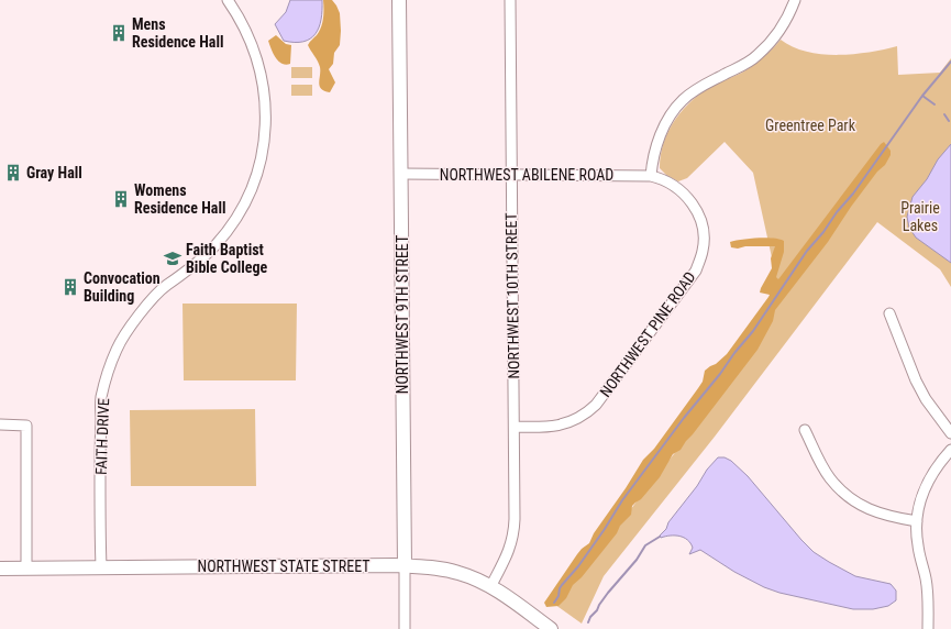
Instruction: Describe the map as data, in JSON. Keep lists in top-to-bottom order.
{
  "streets": {
    "main road": ["NORTHWEST 9TH STREET", "NORTHWEST STATE STREET"],
    "street": [
      "NORTHWEST ABILENE ROAD",
      "NORTHWEST 10TH STREET",
      "NORTHWEST PINE ROAD",
      "FAITH DRIVE"
    ]
  },
  "crossings": [
    ["NORTHWEST ABILENE ROAD", "NORTHWEST 10TH STREET"],
    ["NORTHWEST ABILENE ROAD", "NORTHWEST 9TH STREET"],
    ["NORTHWEST ABILENE ROAD", "NORTHWEST PINE ROAD"],
    ["NORTHWEST 10TH STREET", "NORTHWEST PINE ROAD"],
    ["NORTHWEST 10TH STREET", "NORTHWEST STATE STREET"],
    ["NORTHWEST 9TH STREET", "NORTHWEST STATE STREET"],
    ["FAITH DRIVE", "NORTHWEST STATE STREET"]
  ],
  "parks": ["Greentree Park", "Prairie Lakes"],
  "places": {
    "building": [
      "Mens Residence Hall",
      "Gray Hall",
      "Womens Residence Hall",
      "Convocation Building"
    ],
    "school or university": ["Faith Baptist Bible College"]
  }
}
